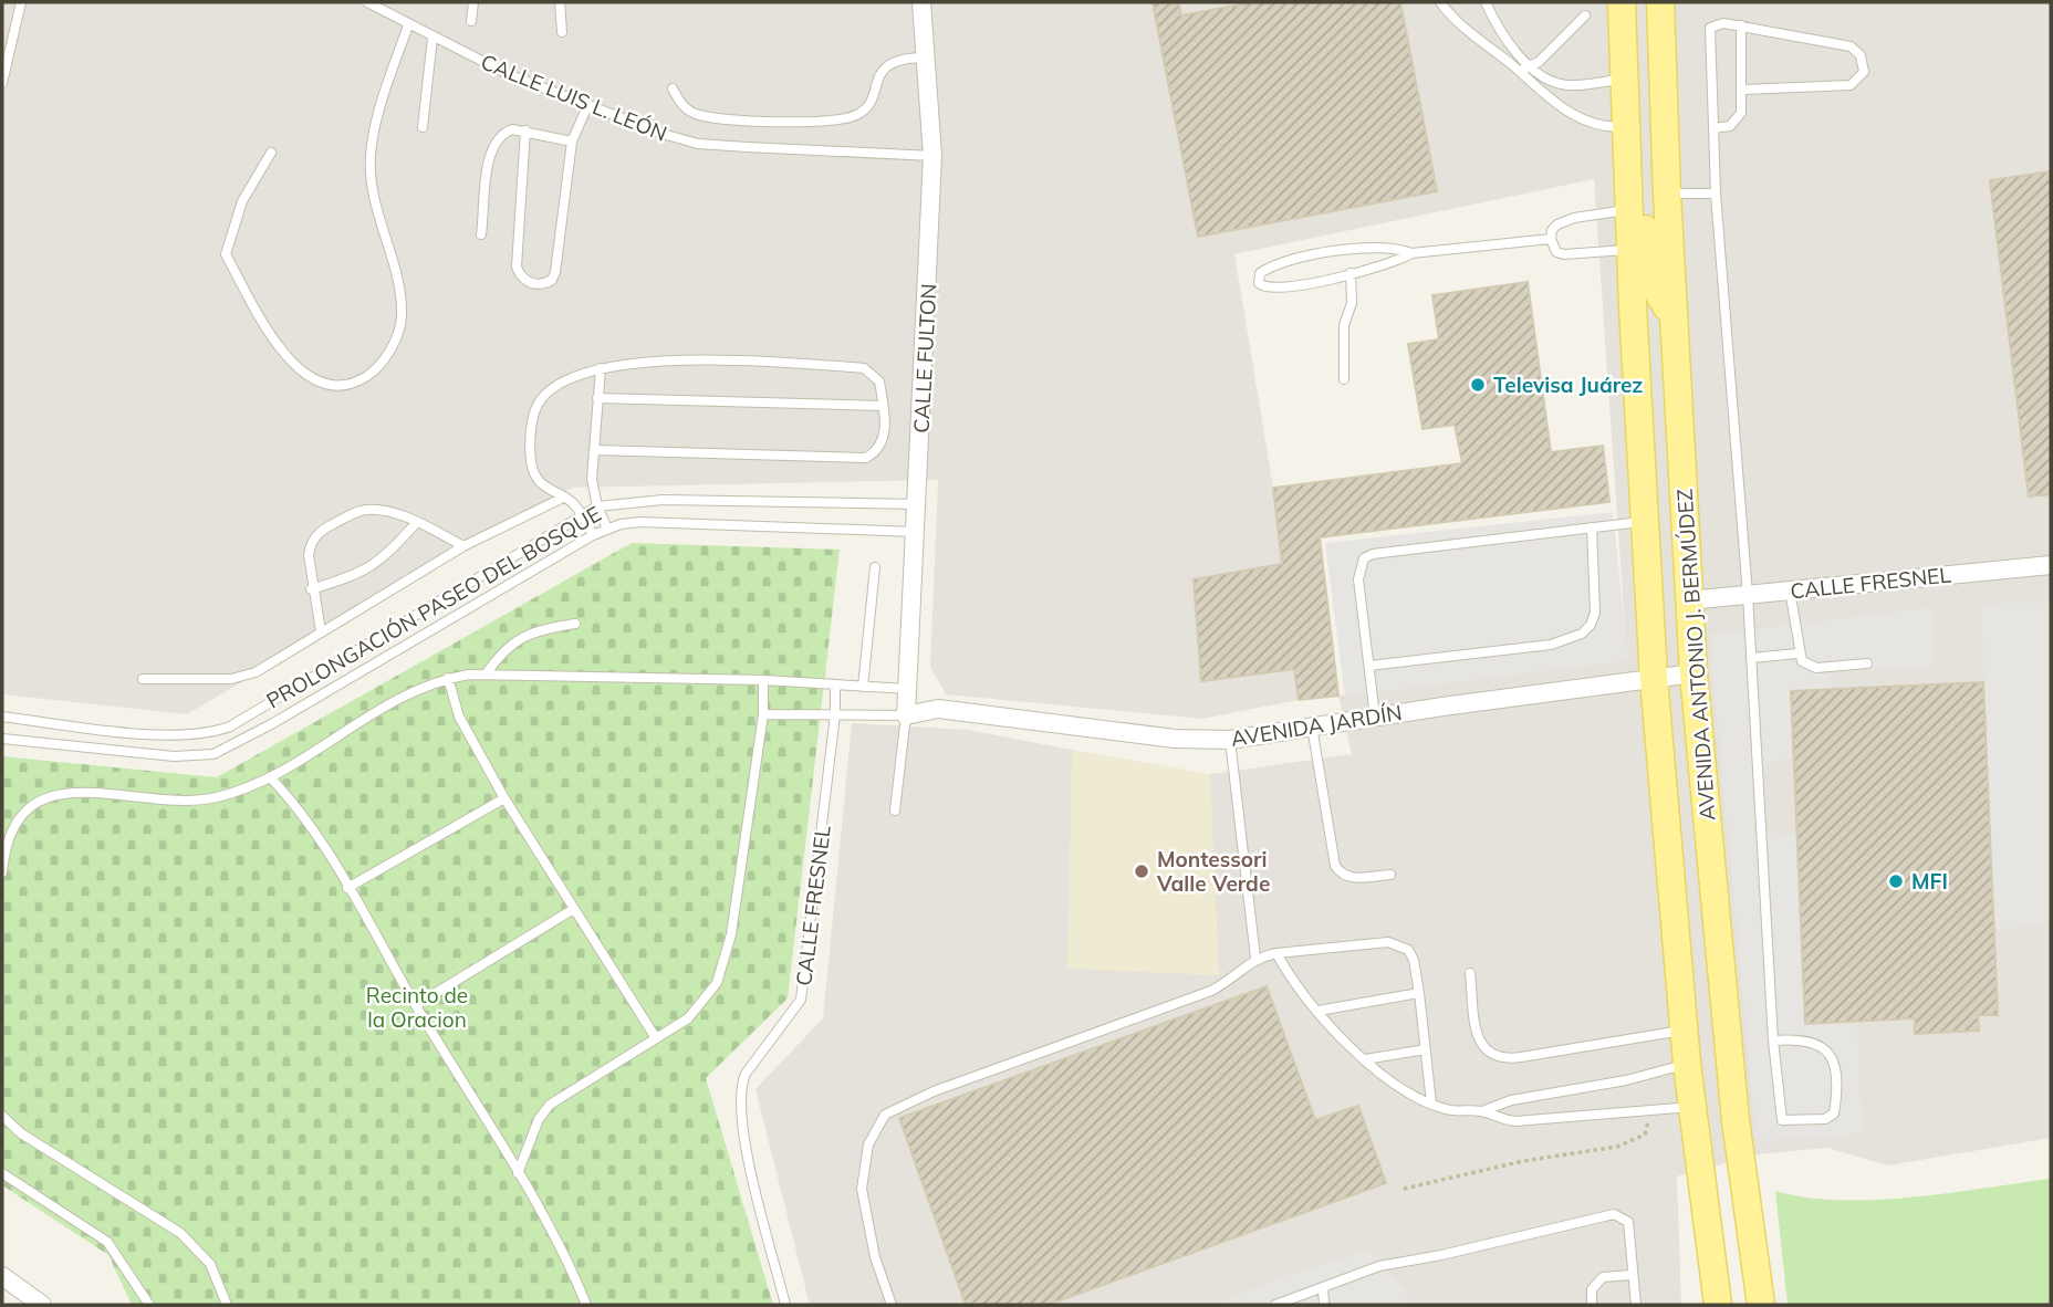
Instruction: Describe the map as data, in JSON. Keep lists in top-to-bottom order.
{
  "streets": {
    "main road": ["AVENIDA ANTONIO J. BERMÚDEZ"],
    "street": ["CALLE FULTON", "CALLE FRESNEL", "AVENIDA JARDÍN"],
    "lane": ["CALLE LUIS L. LEÓN", "PROLONGACIÓN PASEO DEL BOSQUE"]
  },
  "crossings": [
    ["CALLE LUIS L. LEÓN", "CALLE FULTON"],
    ["CALLE FULTON", "PROLONGACIÓN PASEO DEL BOSQUE"],
    ["CALLE FULTON", "AVENIDA JARDÍN"],
    ["CALLE FRESNEL", "AVENIDA ANTONIO J. BERMÚDEZ"],
    ["AVENIDA ANTONIO J. BERMÚDEZ", "AVENIDA JARDÍN"]
  ],
  "parks": ["Recinto de la Oracion"],
  "places": ["Televisa Juárez", "Montessori Valle Verde", "MFI"]
}
